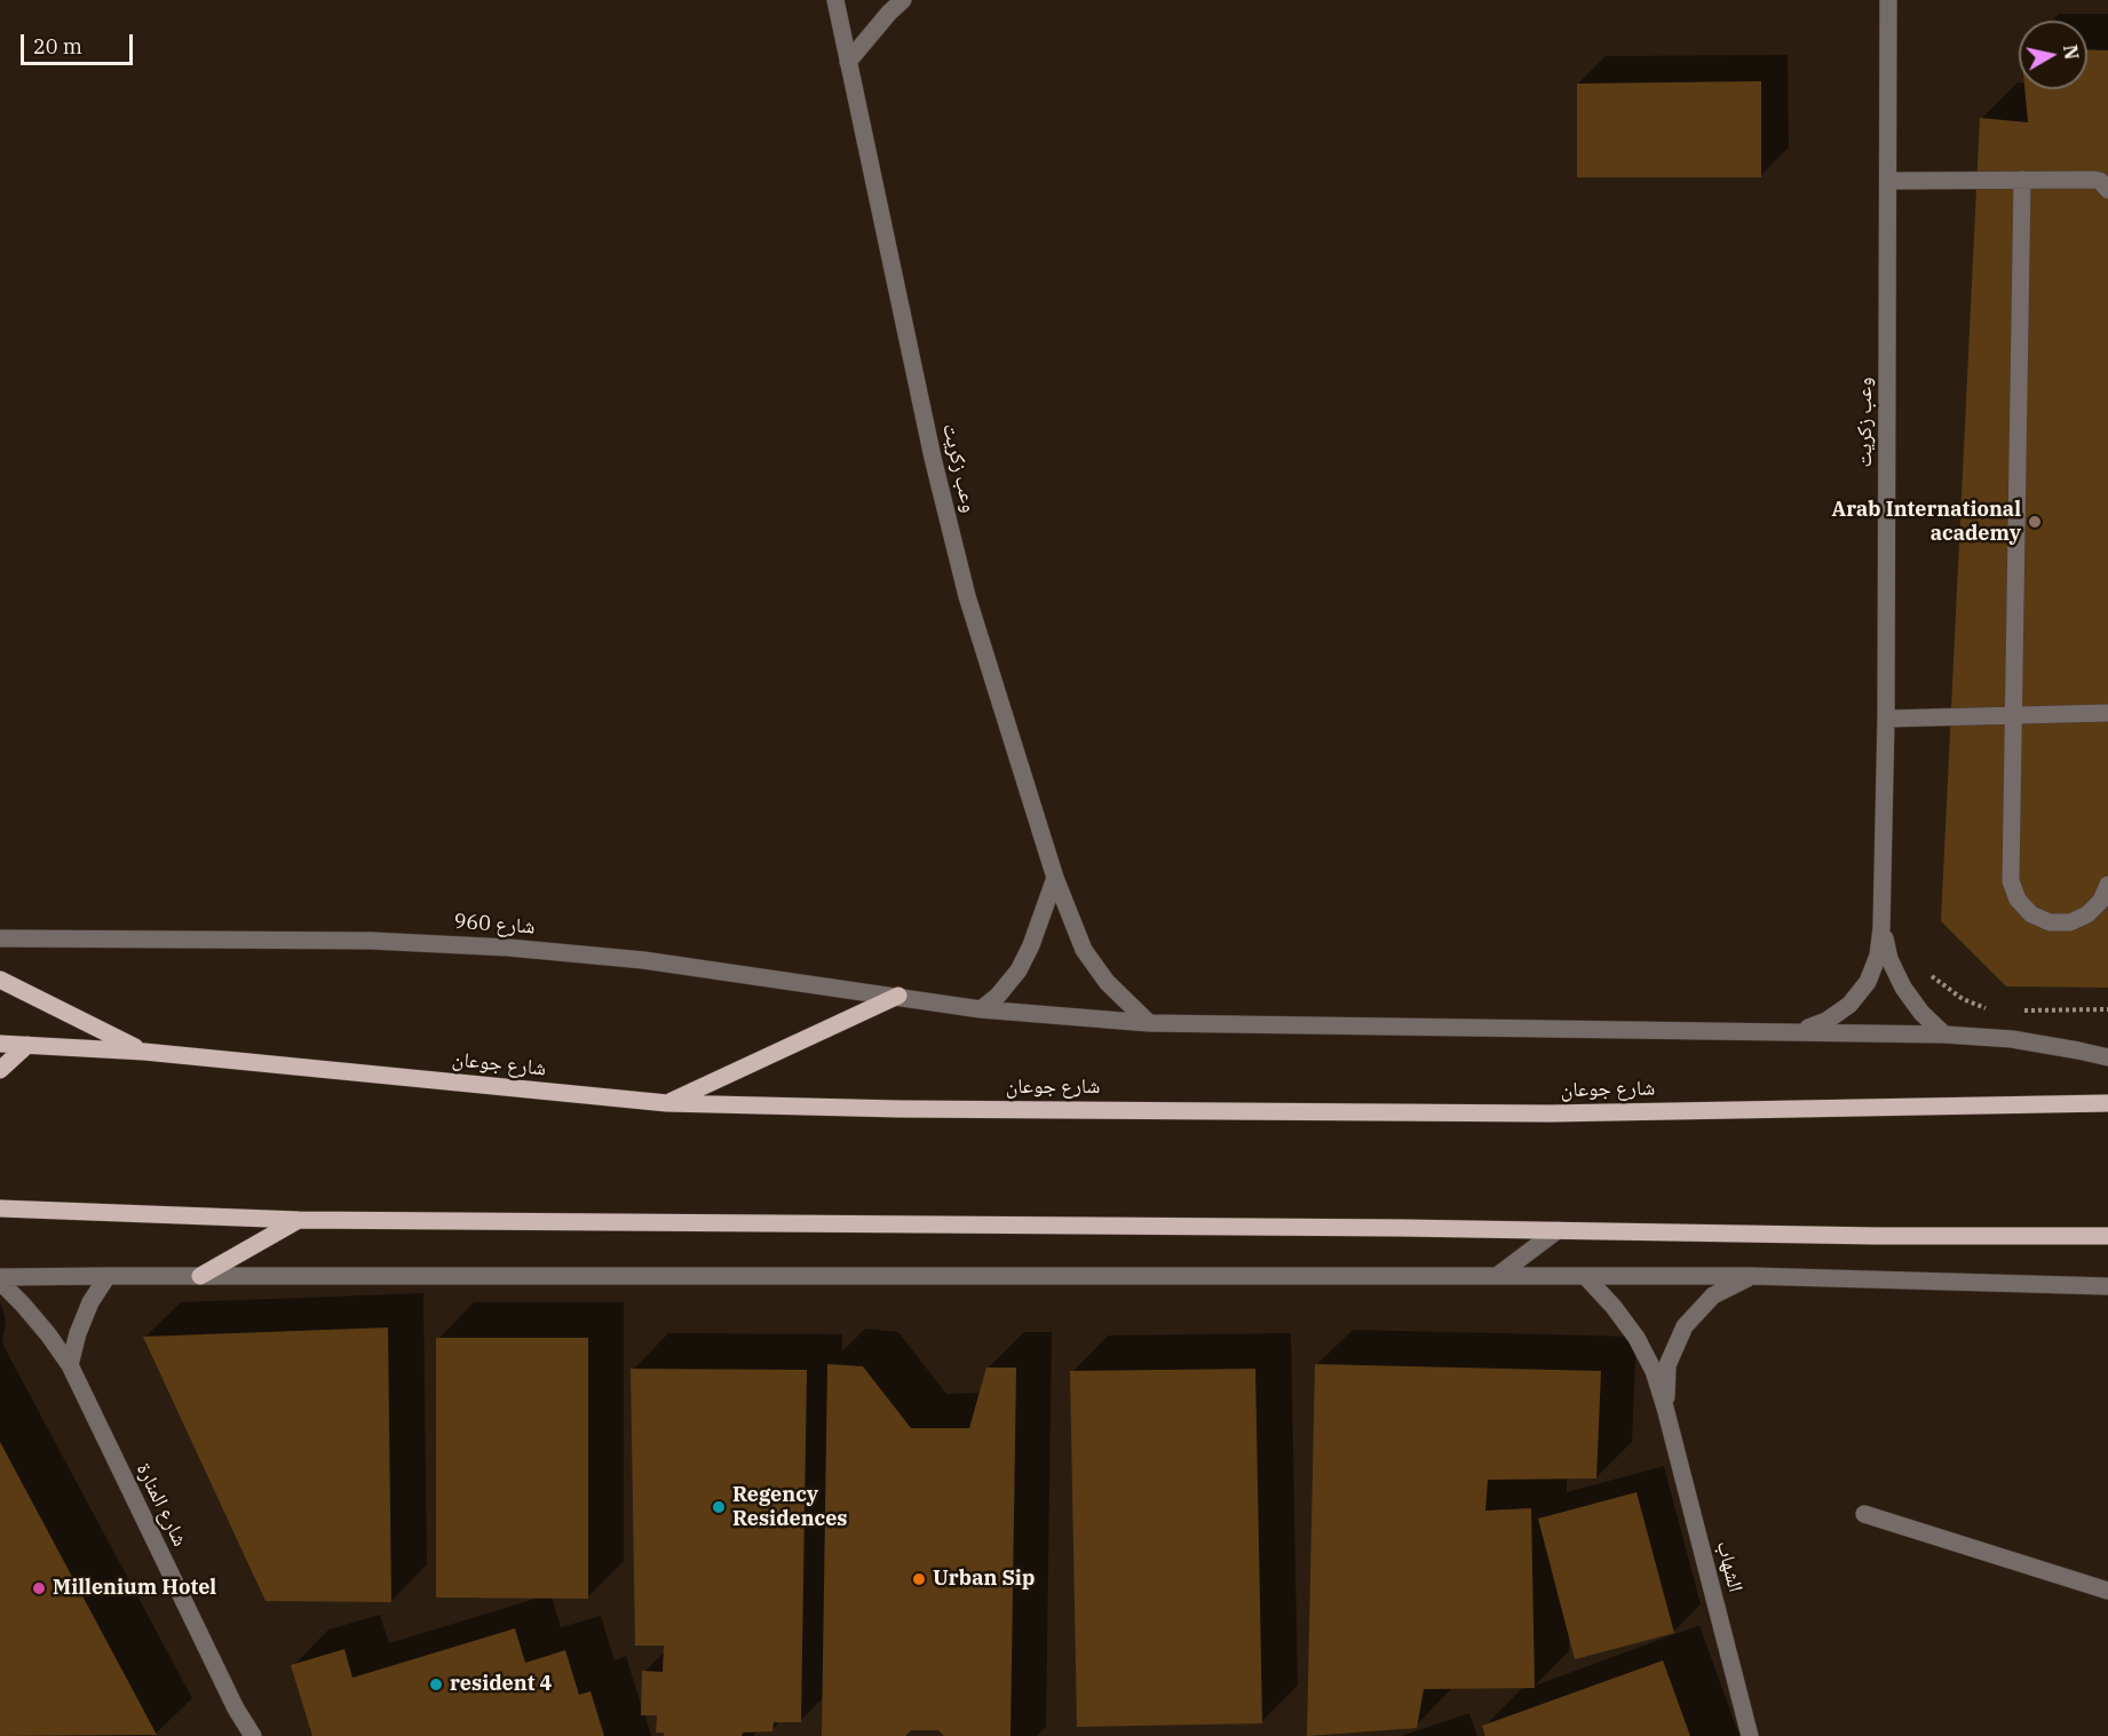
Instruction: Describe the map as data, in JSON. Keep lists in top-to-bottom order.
{
  "streets": {
    "main road": ["شارع جوعان"],
    "street": [
      "وعب زكريت",
      "شارع 960",
      "شارع المنارة",
      "الشهاب"
    ]
  },
  "places": [
    "Arab International academy",
    "Regency Residences",
    "Urban Sip",
    "Millenium Hotel",
    "resident 4"
  ],
  "scale_bar": "20 m",
  "north": "right"
}
